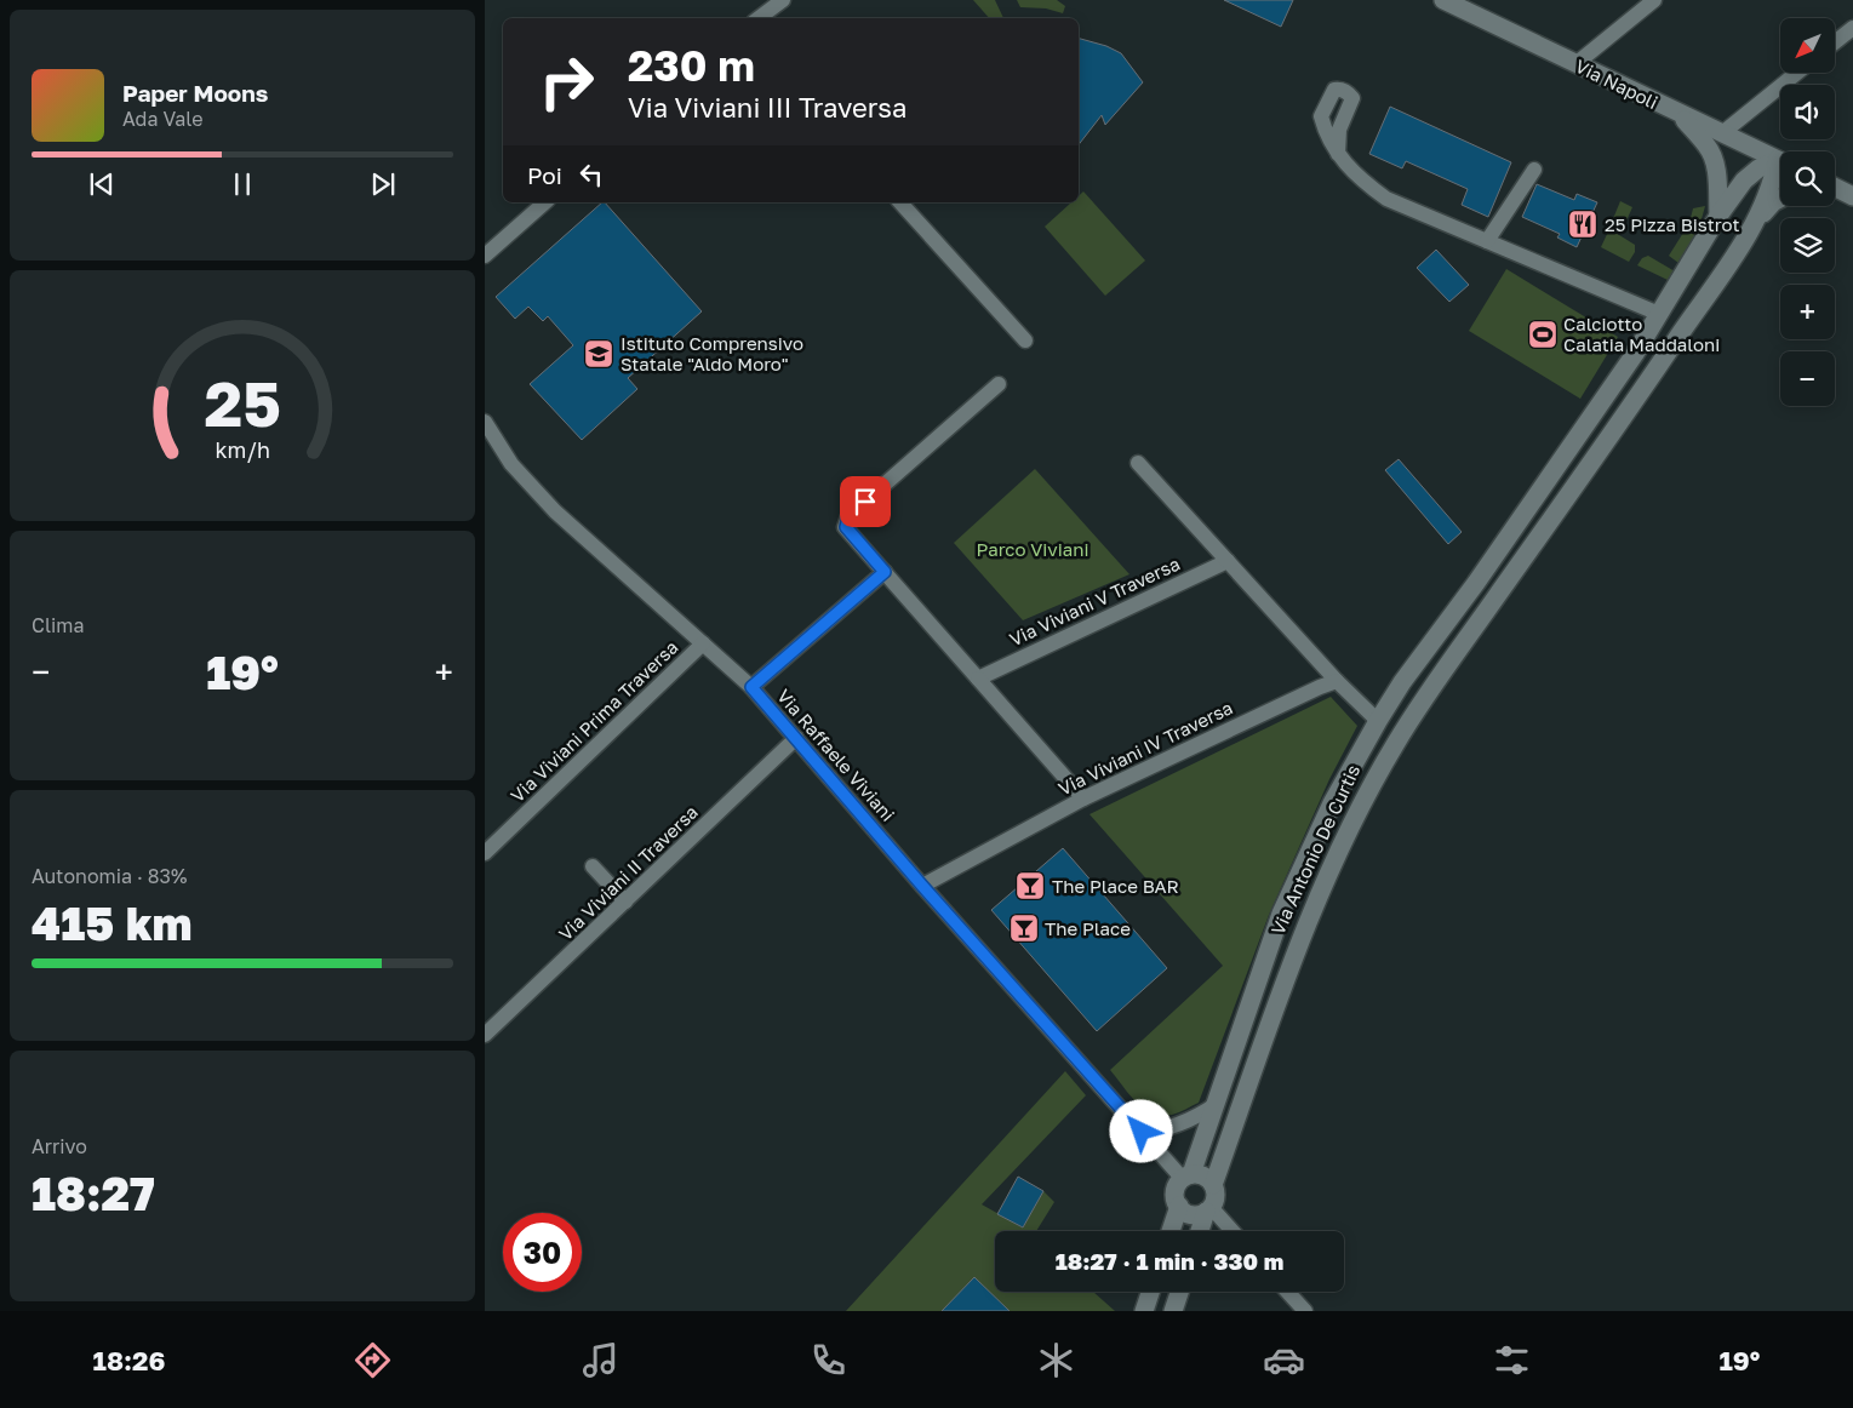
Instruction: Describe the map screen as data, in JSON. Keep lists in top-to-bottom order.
{
  "streets": {
    "street": [
      "Via Napoli",
      "Via Viviani V Traversa",
      "Via Viviani Prima Traversa",
      "Via Viviani IV Traversa",
      "Via Raffaele Viviani",
      "Via Antonio De Curtis",
      "Via Viviani II Traversa"
    ]
  },
  "crossings": [
    ["Via Viviani Prima Traversa", "Via Raffaele Viviani"],
    ["Via Viviani IV Traversa", "Via Raffaele Viviani"],
    ["Via Raffaele Viviani", "Via Antonio De Curtis"],
    ["Via Raffaele Viviani", "Via Viviani II Traversa"]
  ],
  "parks": ["Parco Viviani"],
  "places": {
    "restaurant": ["25 Pizza Bistrot"],
    "sports": ["Calciotto Calatia Maddaloni"],
    "school or university": ["Istituto Comprensivo Statale \"Aldo Moro\""],
    "bar": ["The Place BAR", "The Place"]
  },
  "north": "bottom left",
  "page": {
    "map_buttons": ["+", "−"],
    "turn": ["230 m", "Via Viviani III Traversa"],
    "song": ["Paper Moons", "Ada Vale"],
    "then": "Poi",
    "tile": [
      "Clima",
      ["Autonomia · 83%", "415 km"],
      ["Arrivo", "18:27"]
    ],
    "heat": ["−", "19°", "+"],
    "limit": "30",
    "trip": "18:27 · 1 min · 330 m",
    "tabs": ["18:26", "19°"],
    "gauge": ["25", "km/h"]
  }
}
